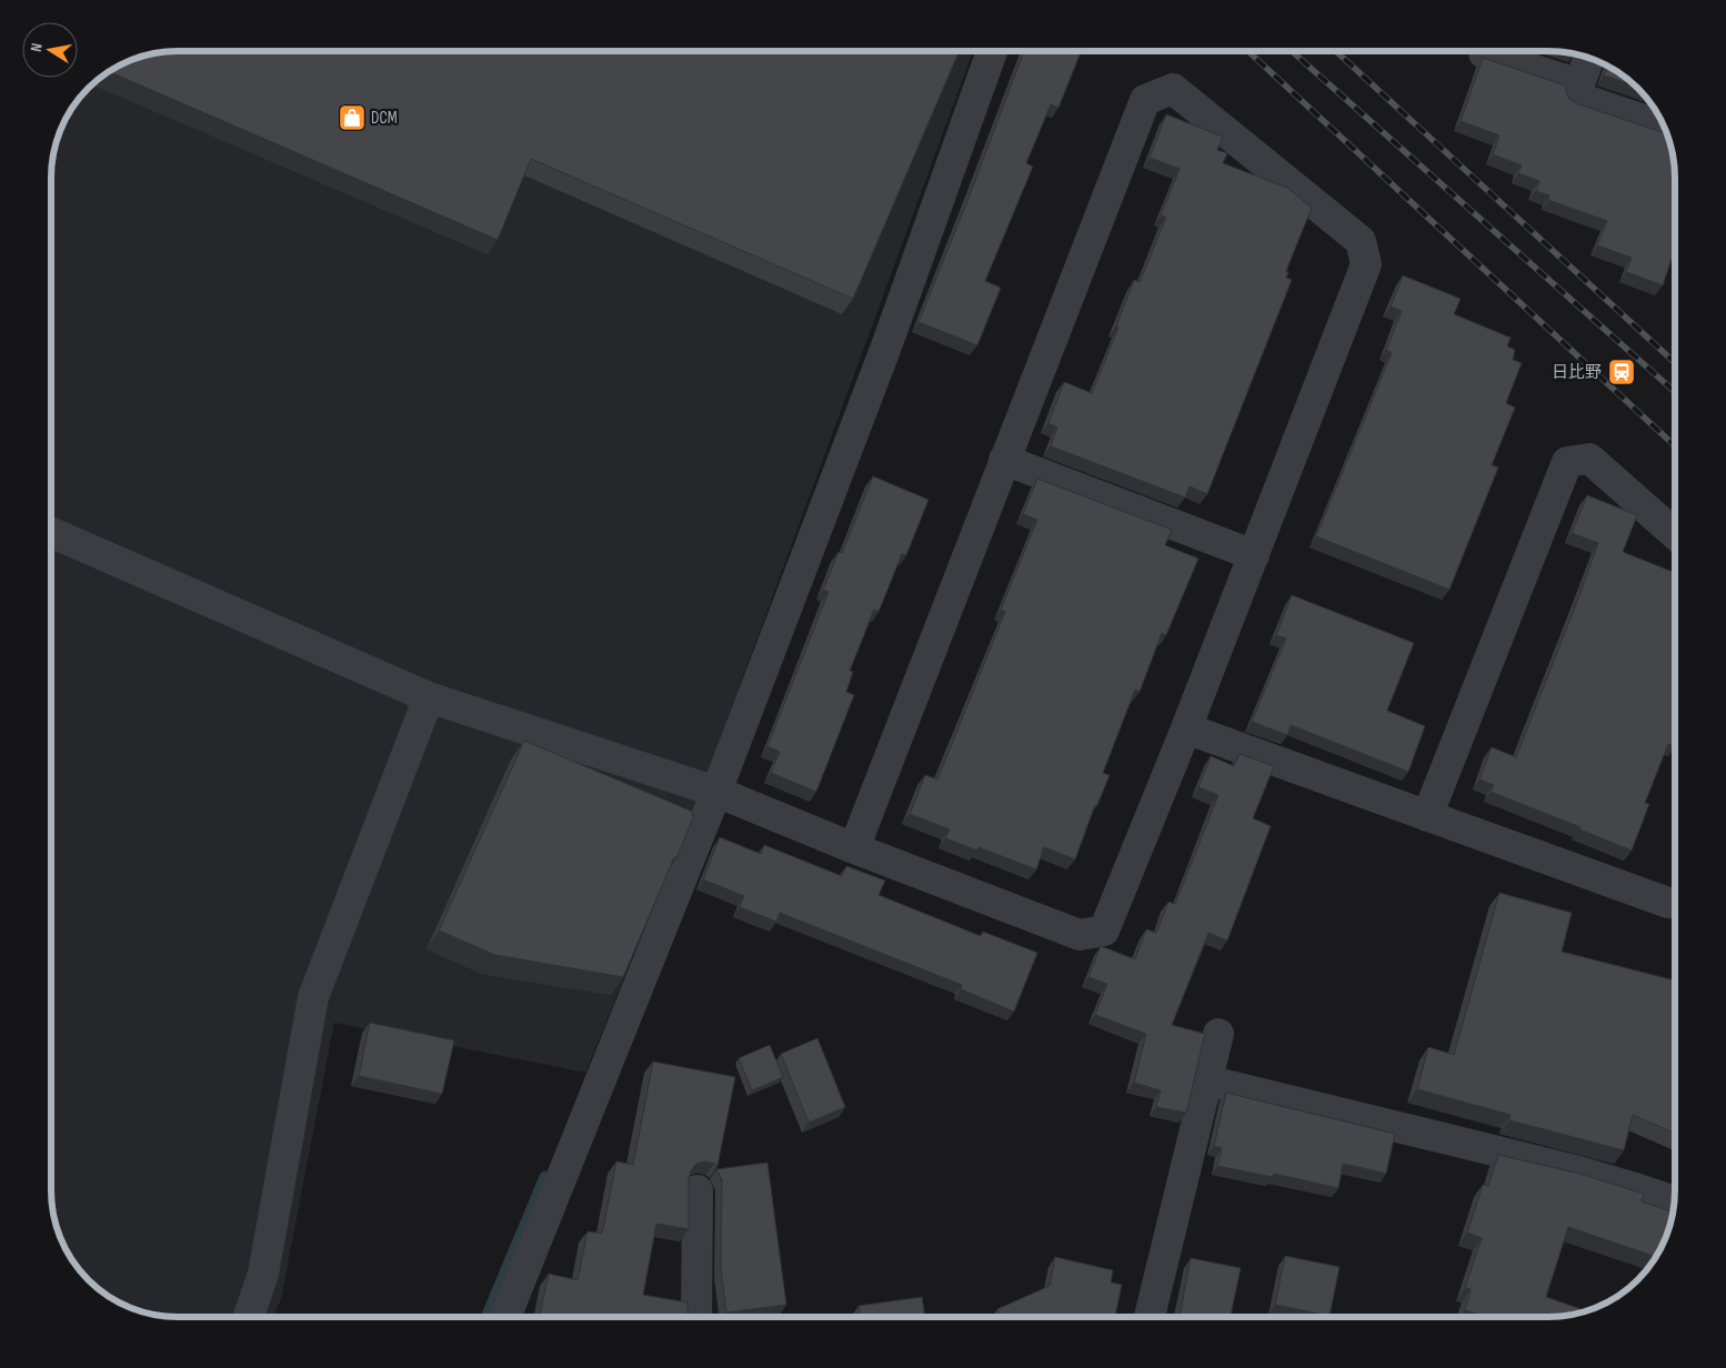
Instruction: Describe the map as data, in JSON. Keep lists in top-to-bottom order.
{
  "places": {
    "shop": ["DCM"],
    "station": ["日比野"]
  },
  "north": "left"
}
